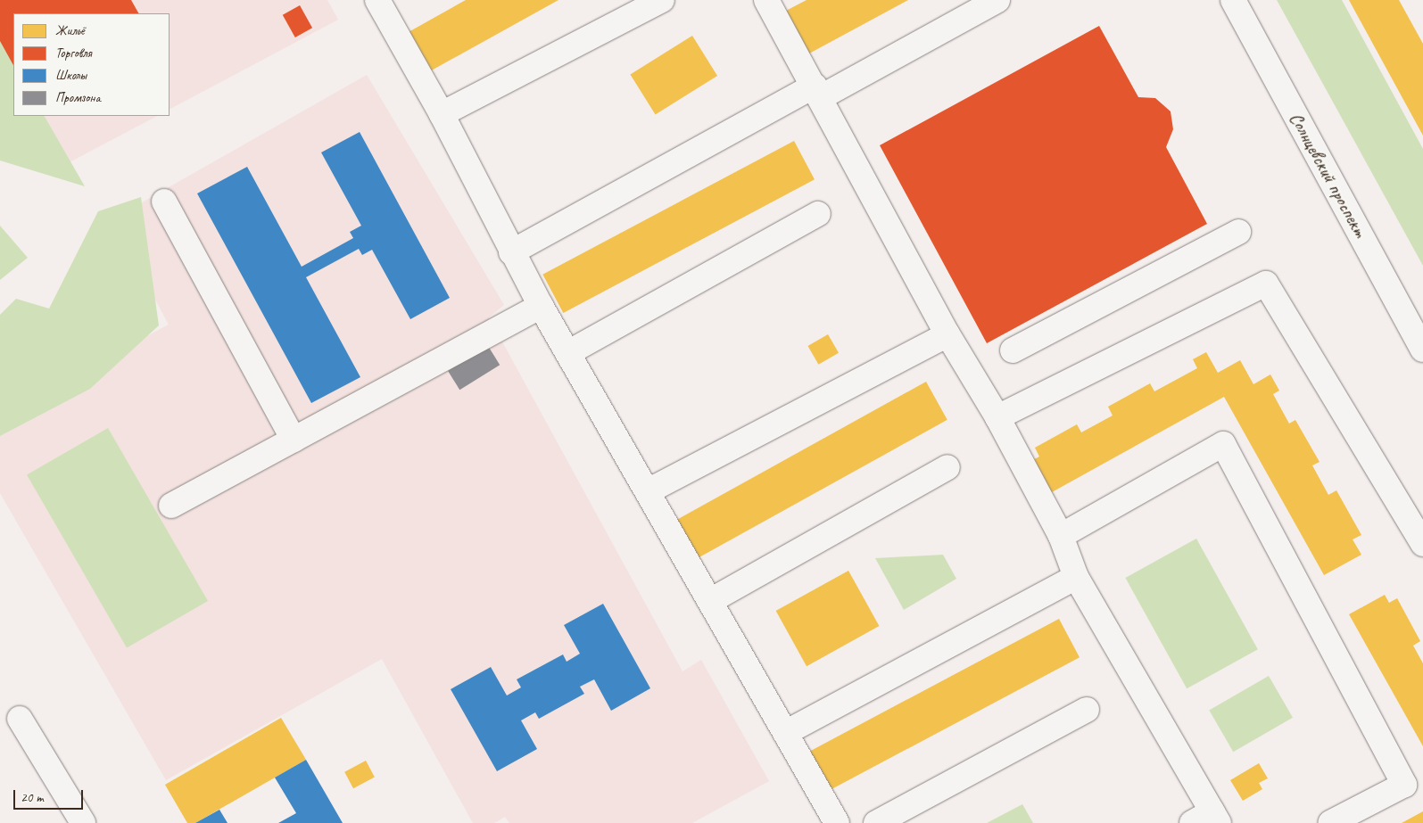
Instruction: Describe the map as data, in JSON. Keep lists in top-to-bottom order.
{
  "streets": {
    "street": ["Солнцевский проспект"]
  },
  "legend": [
    "Жильё",
    "Торговля",
    "Школы",
    "Промзона"
  ],
  "scale_bar": "20 m"
}
